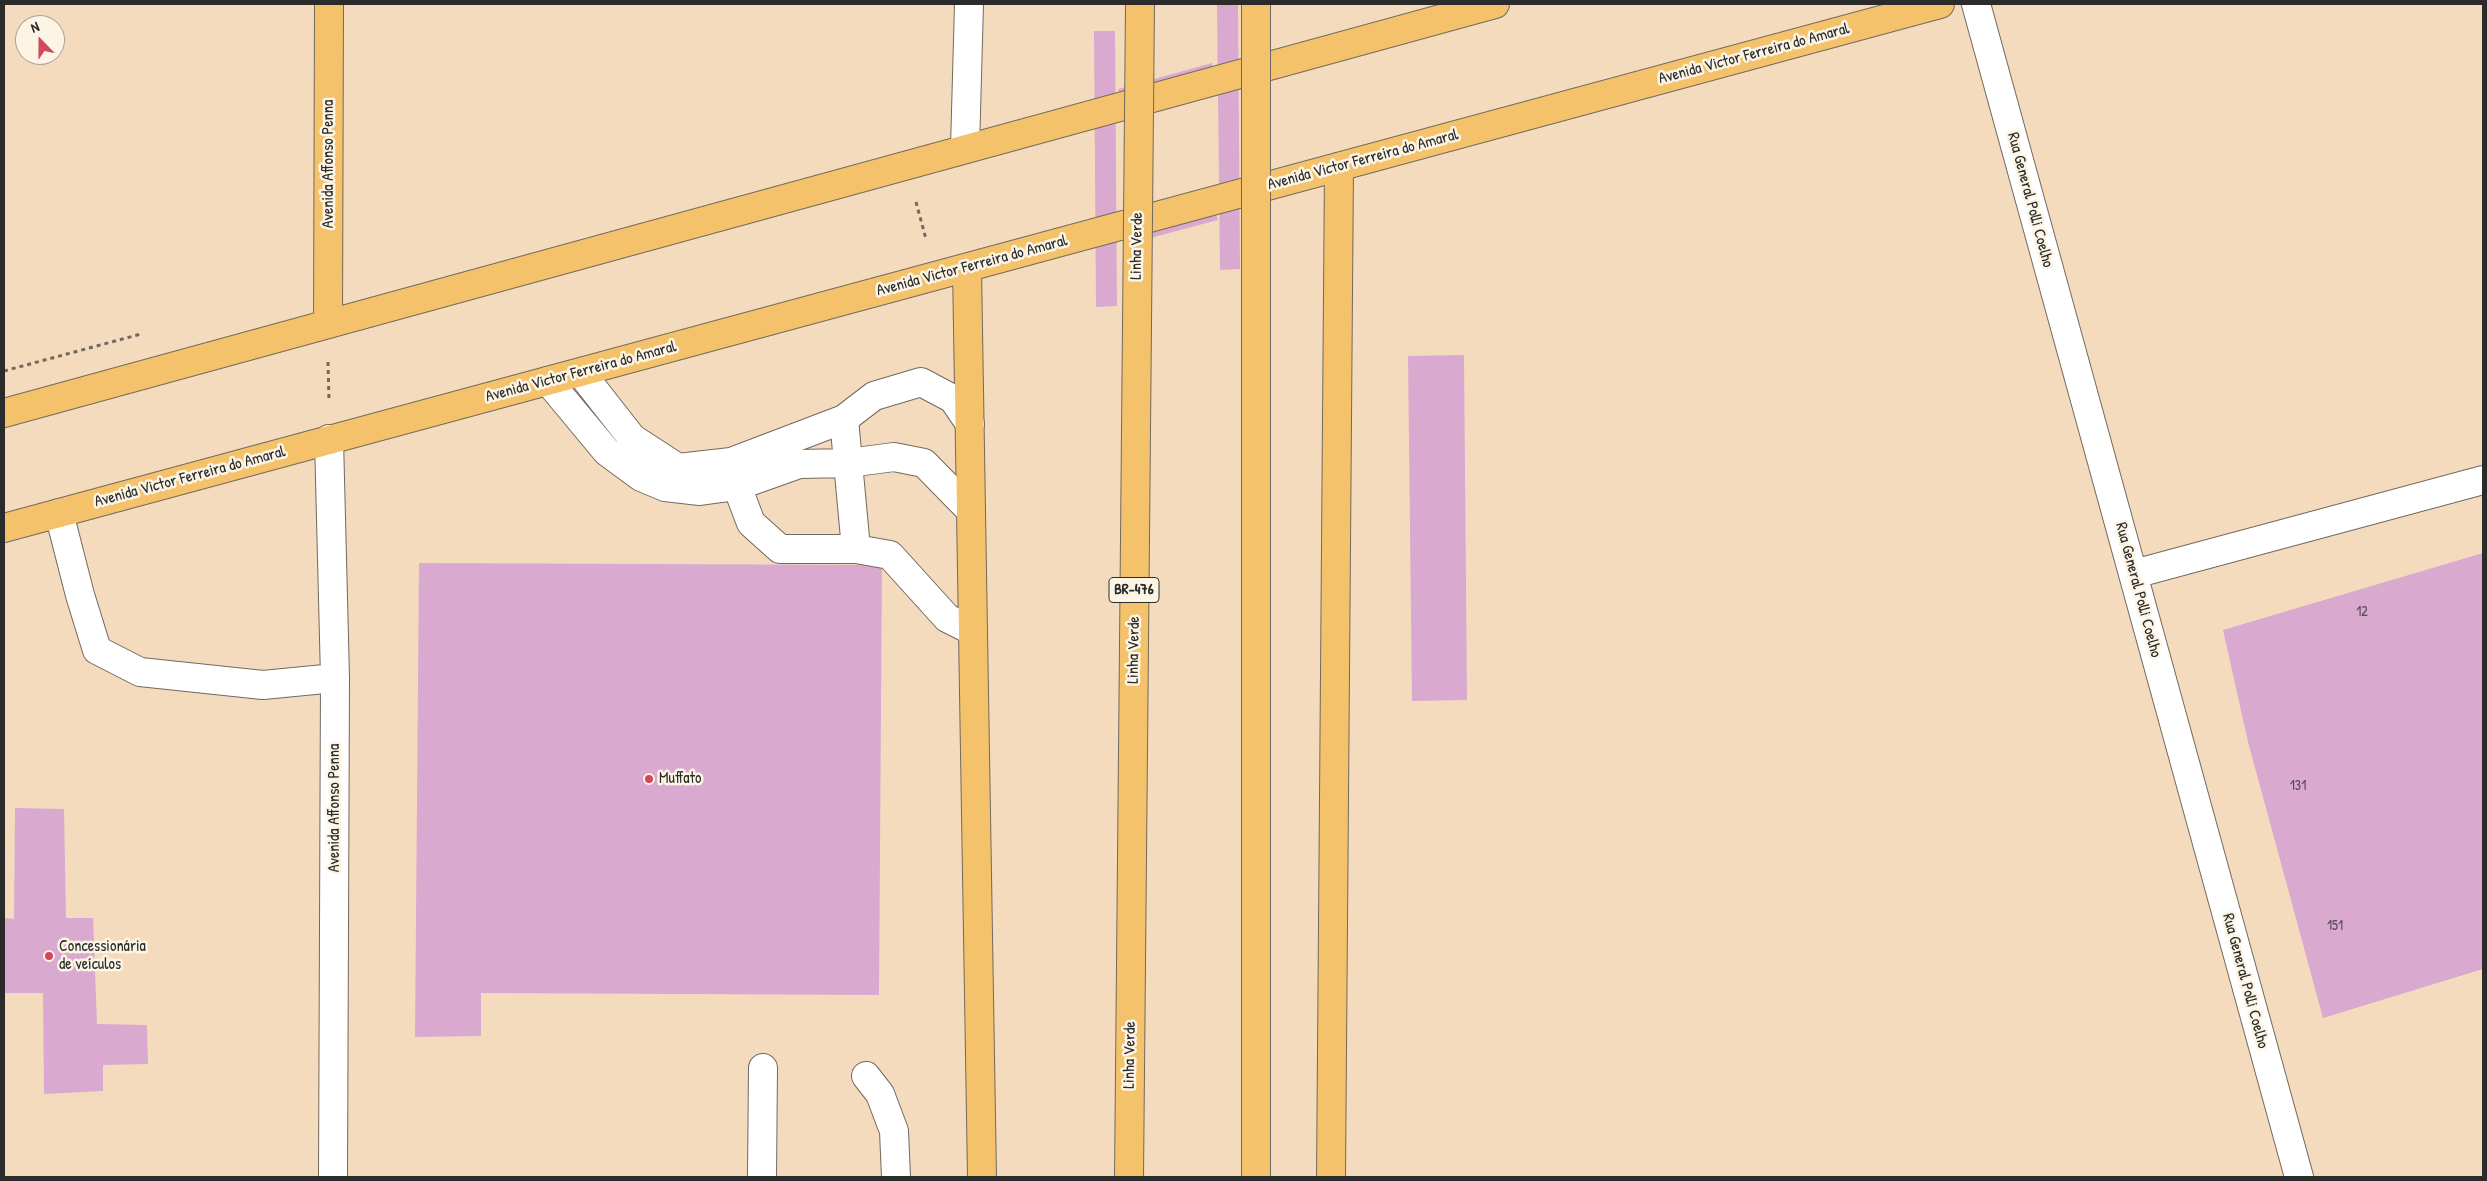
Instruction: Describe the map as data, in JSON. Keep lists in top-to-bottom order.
{
  "streets": {
    "main road": [
      "Avenida Victor Ferreira do Amaral",
      "Avenida Affonso Penna",
      "Linha Verde",
      "BR-476"
    ],
    "street": ["Rua General Polli Coelho"]
  },
  "crossings": [
    ["Avenida Victor Ferreira do Amaral", "Avenida Affonso Penna"]
  ],
  "places": ["Muffato", "Concessionária de veículos"],
  "house_numbers": ["12", "131", "151"],
  "north": "top"
}
